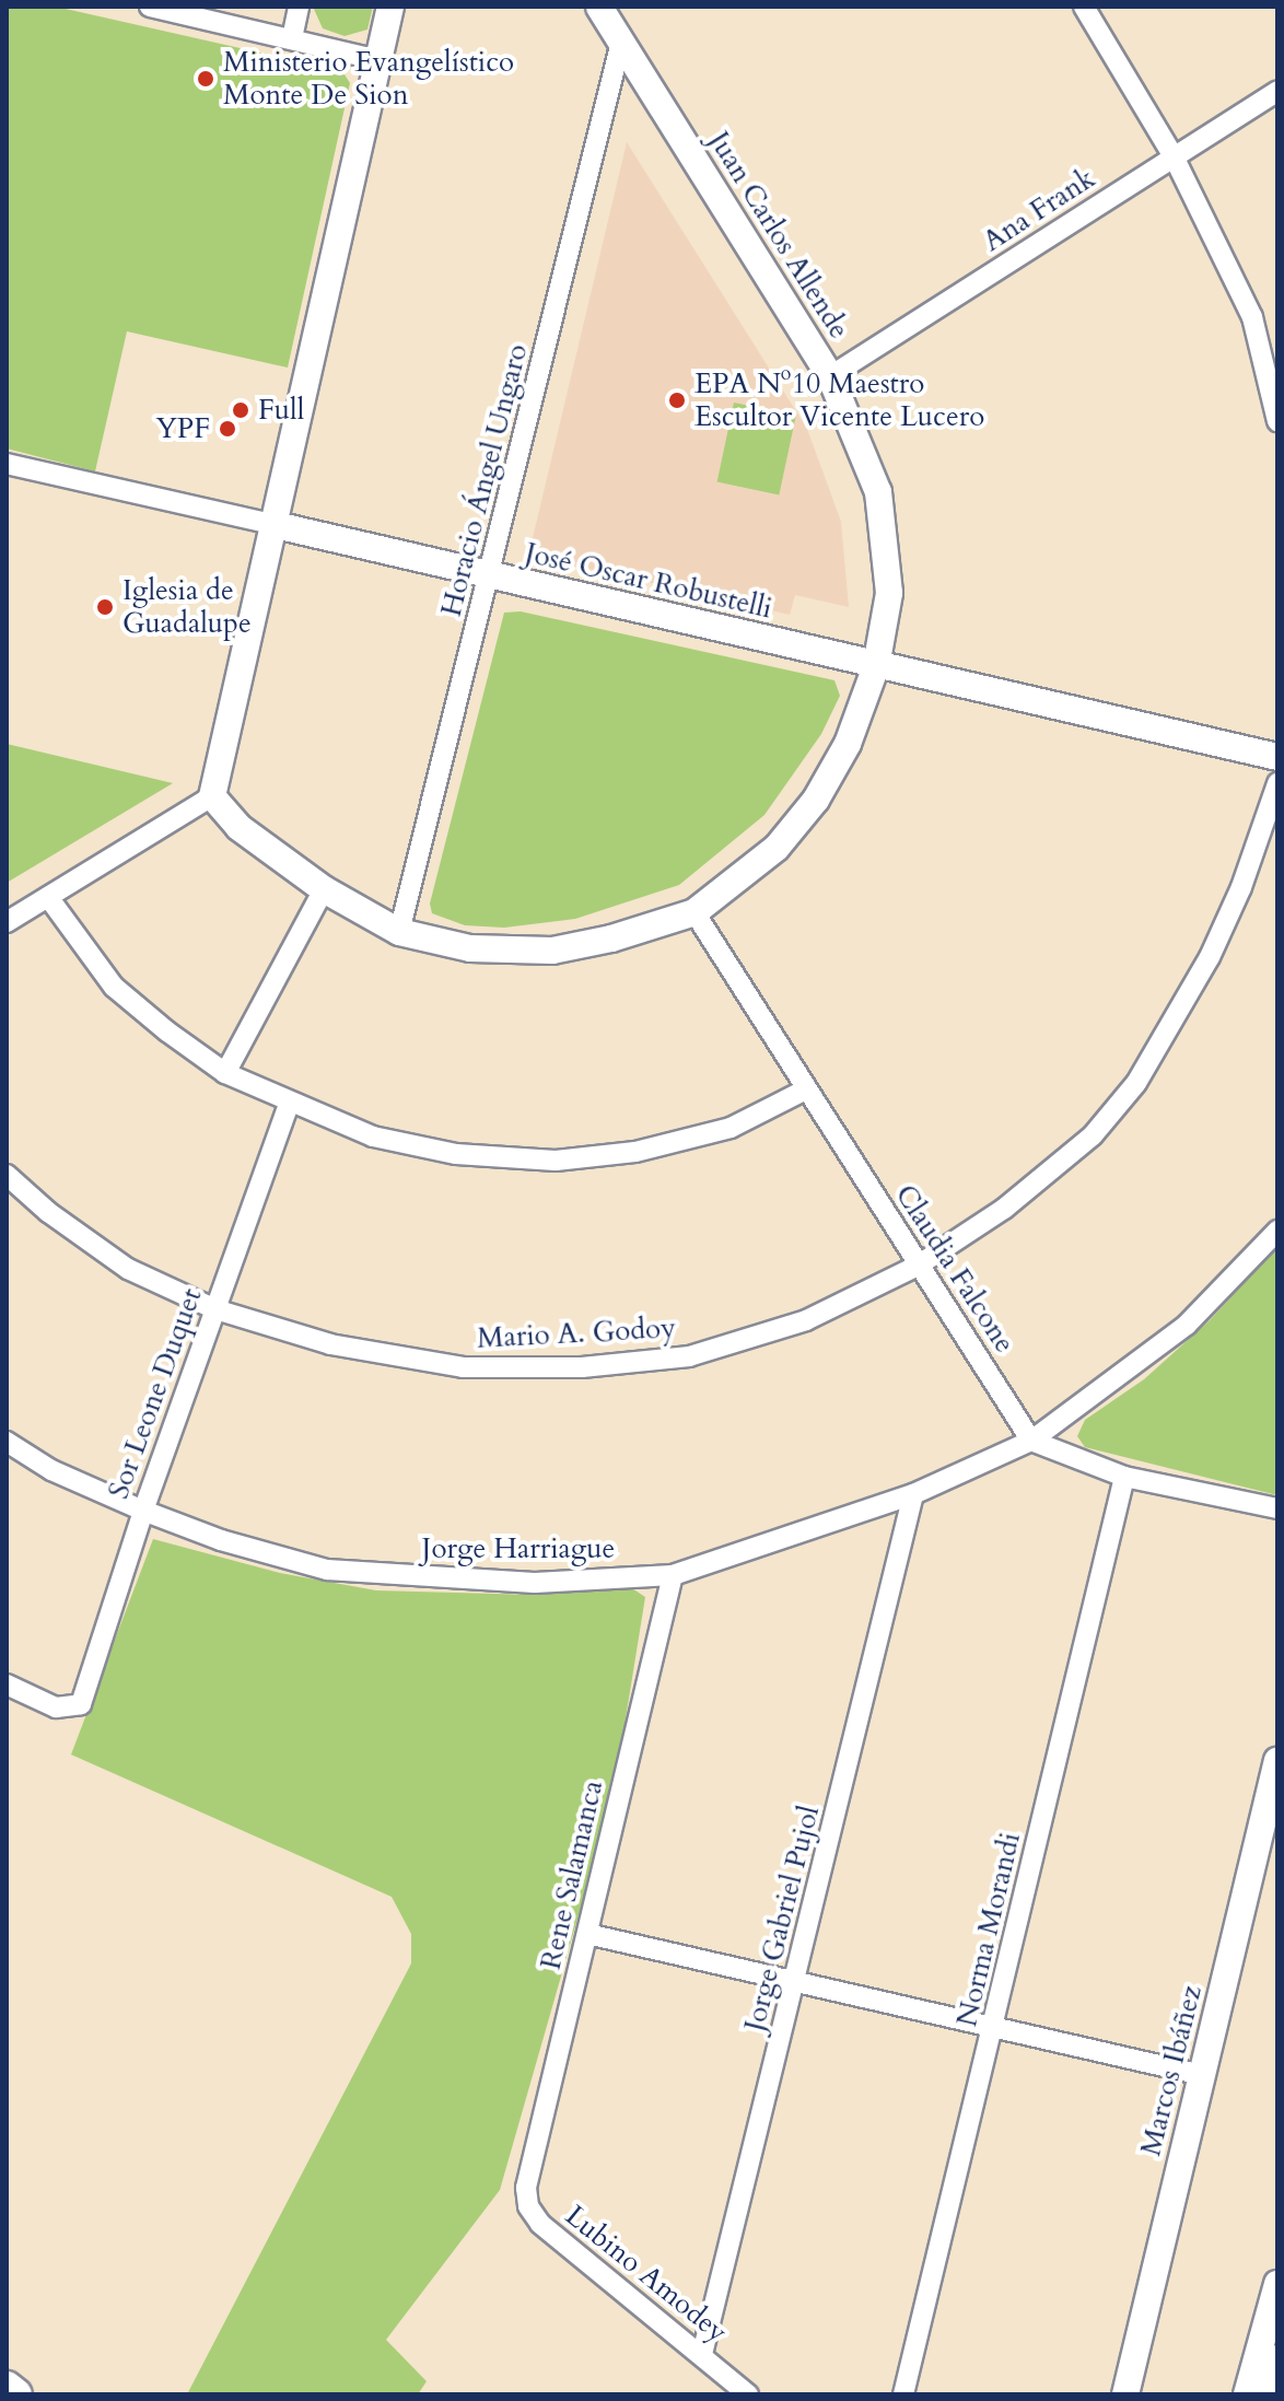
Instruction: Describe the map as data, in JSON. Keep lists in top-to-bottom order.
{
  "streets": {
    "street": [
      "Ana Frank",
      "Juan Carlos Allende",
      "Horacio Ángel Ungaro",
      "José Oscar Robustelli",
      "Claudia Falcone",
      "Mario A. Godoy",
      "Sor Leone Duquet",
      "Jorge Harriague",
      "Rene Salamanca",
      "Jorge Gabriel Pujol",
      "Norma Morandi",
      "Marcos Ibáñez",
      "Lubino Amodey"
    ]
  },
  "crossings": [
    ["Ana Frank", "Juan Carlos Allende"],
    ["Juan Carlos Allende", "Horacio Ángel Ungaro"],
    ["Juan Carlos Allende", "José Oscar Robustelli"],
    ["Juan Carlos Allende", "Claudia Falcone"],
    ["Horacio Ángel Ungaro", "José Oscar Robustelli"],
    ["Claudia Falcone", "Mario A. Godoy"],
    ["Claudia Falcone", "Jorge Harriague"],
    ["Mario A. Godoy", "Sor Leone Duquet"],
    ["Sor Leone Duquet", "Jorge Harriague"],
    ["Jorge Harriague", "Rene Salamanca"],
    ["Jorge Harriague", "Jorge Gabriel Pujol"],
    ["Rene Salamanca", "Lubino Amodey"],
    ["Jorge Gabriel Pujol", "Lubino Amodey"]
  ],
  "places": [
    "Ministerio Evangelístico Monte De Sion",
    "EPA Nº10 Maestro Escultor Vicente Lucero",
    "Full",
    "YPF",
    "Iglesia de Guadalupe"
  ]
}
